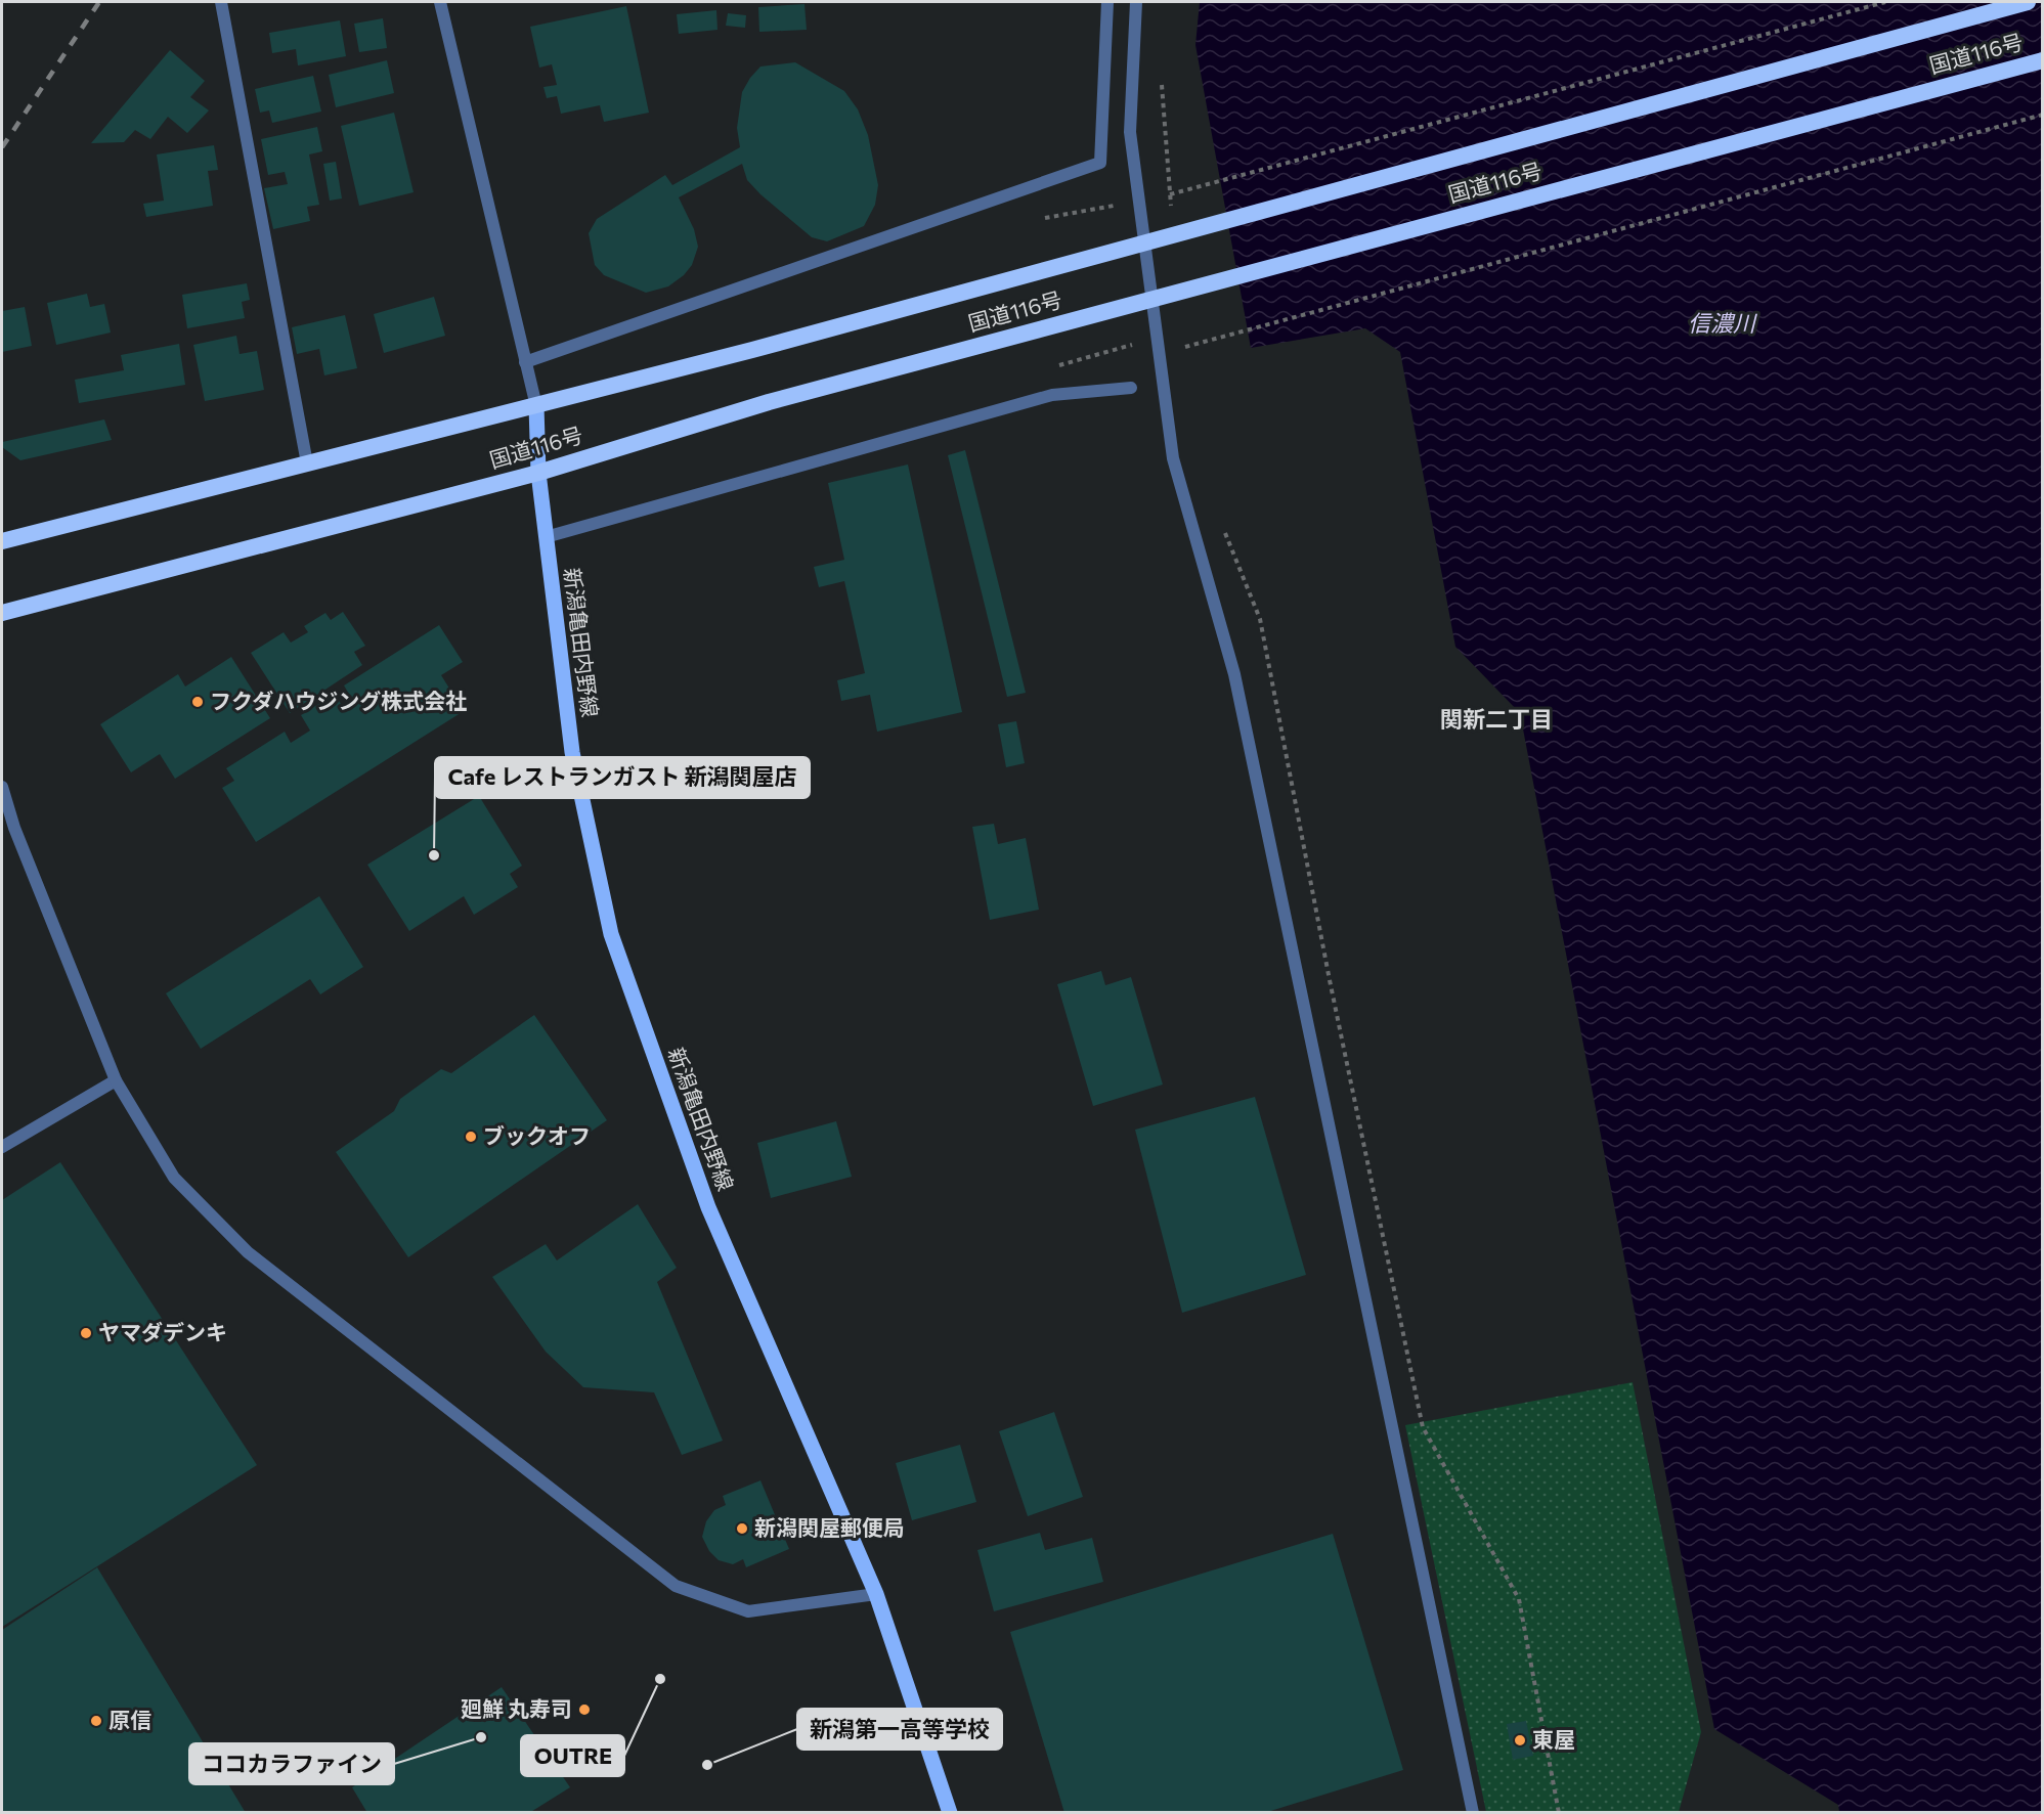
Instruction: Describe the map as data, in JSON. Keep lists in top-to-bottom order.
{
  "streets": {
    "highway": ["国道116号"],
    "main road": ["新潟亀田内野線"]
  },
  "crossings": [
    ["国道116号", "新潟亀田内野線"]
  ],
  "districts": ["関新二丁目"],
  "water": ["信濃川"],
  "places": [
    "フクダハウジング株式会社",
    "Cafe レストランガスト 新潟関屋店",
    "ブックオフ",
    "ヤマダデンキ",
    "新潟関屋郵便局",
    "OUTRE",
    "廻鮮 丸寿司",
    "原信",
    "ココカラファイン",
    "東屋",
    "新潟第一高等学校"
  ]
}
